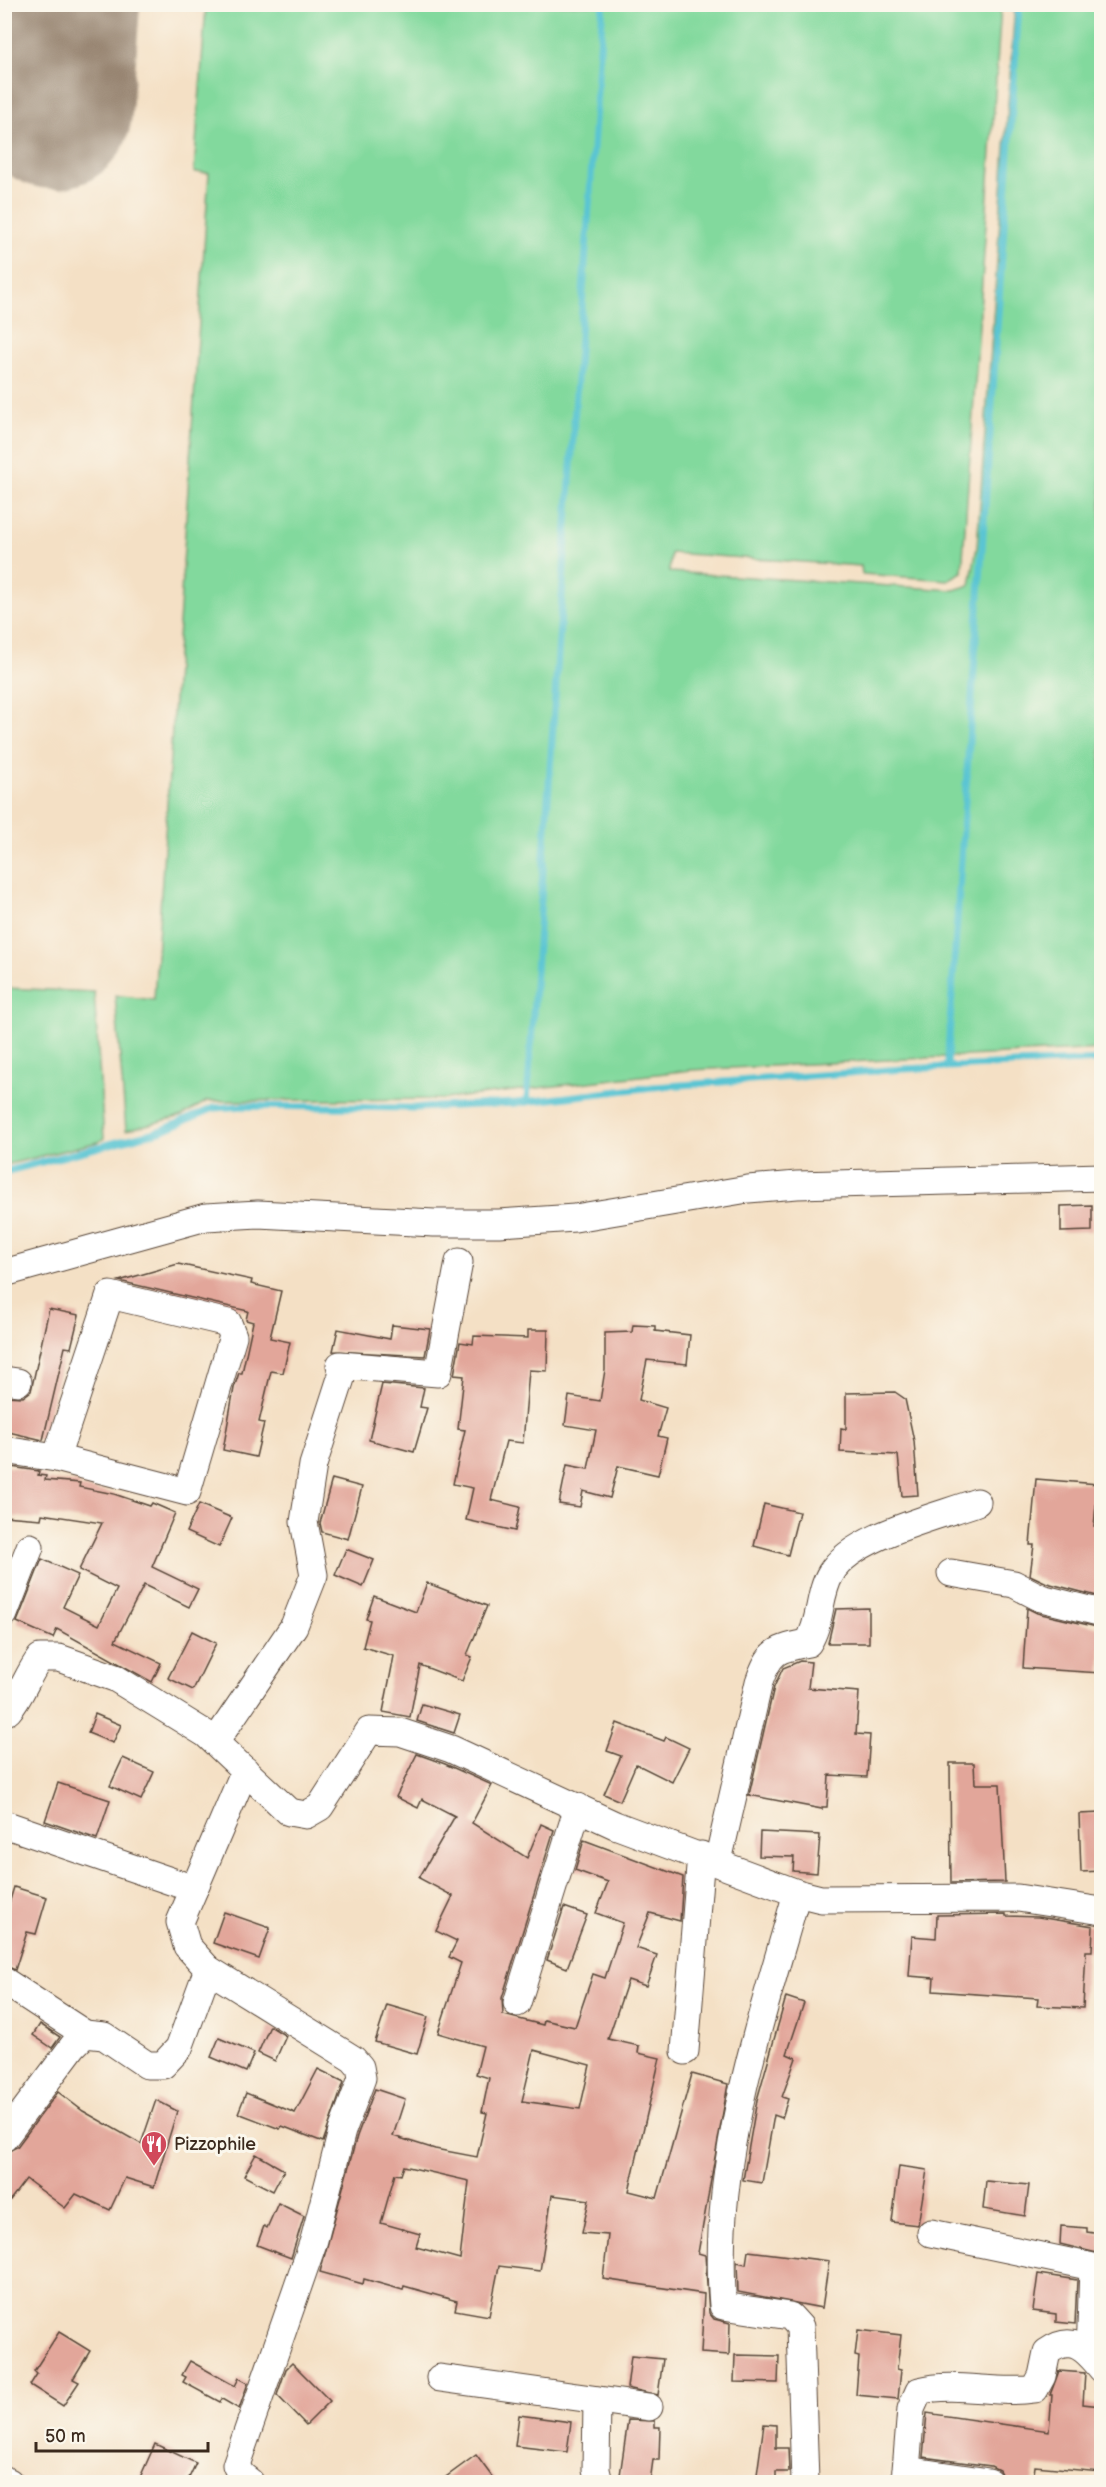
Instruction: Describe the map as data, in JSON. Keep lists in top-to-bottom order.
{
  "places": {
    "restaurant": ["Pizzophile"]
  },
  "scale_bar": "50 m"
}
